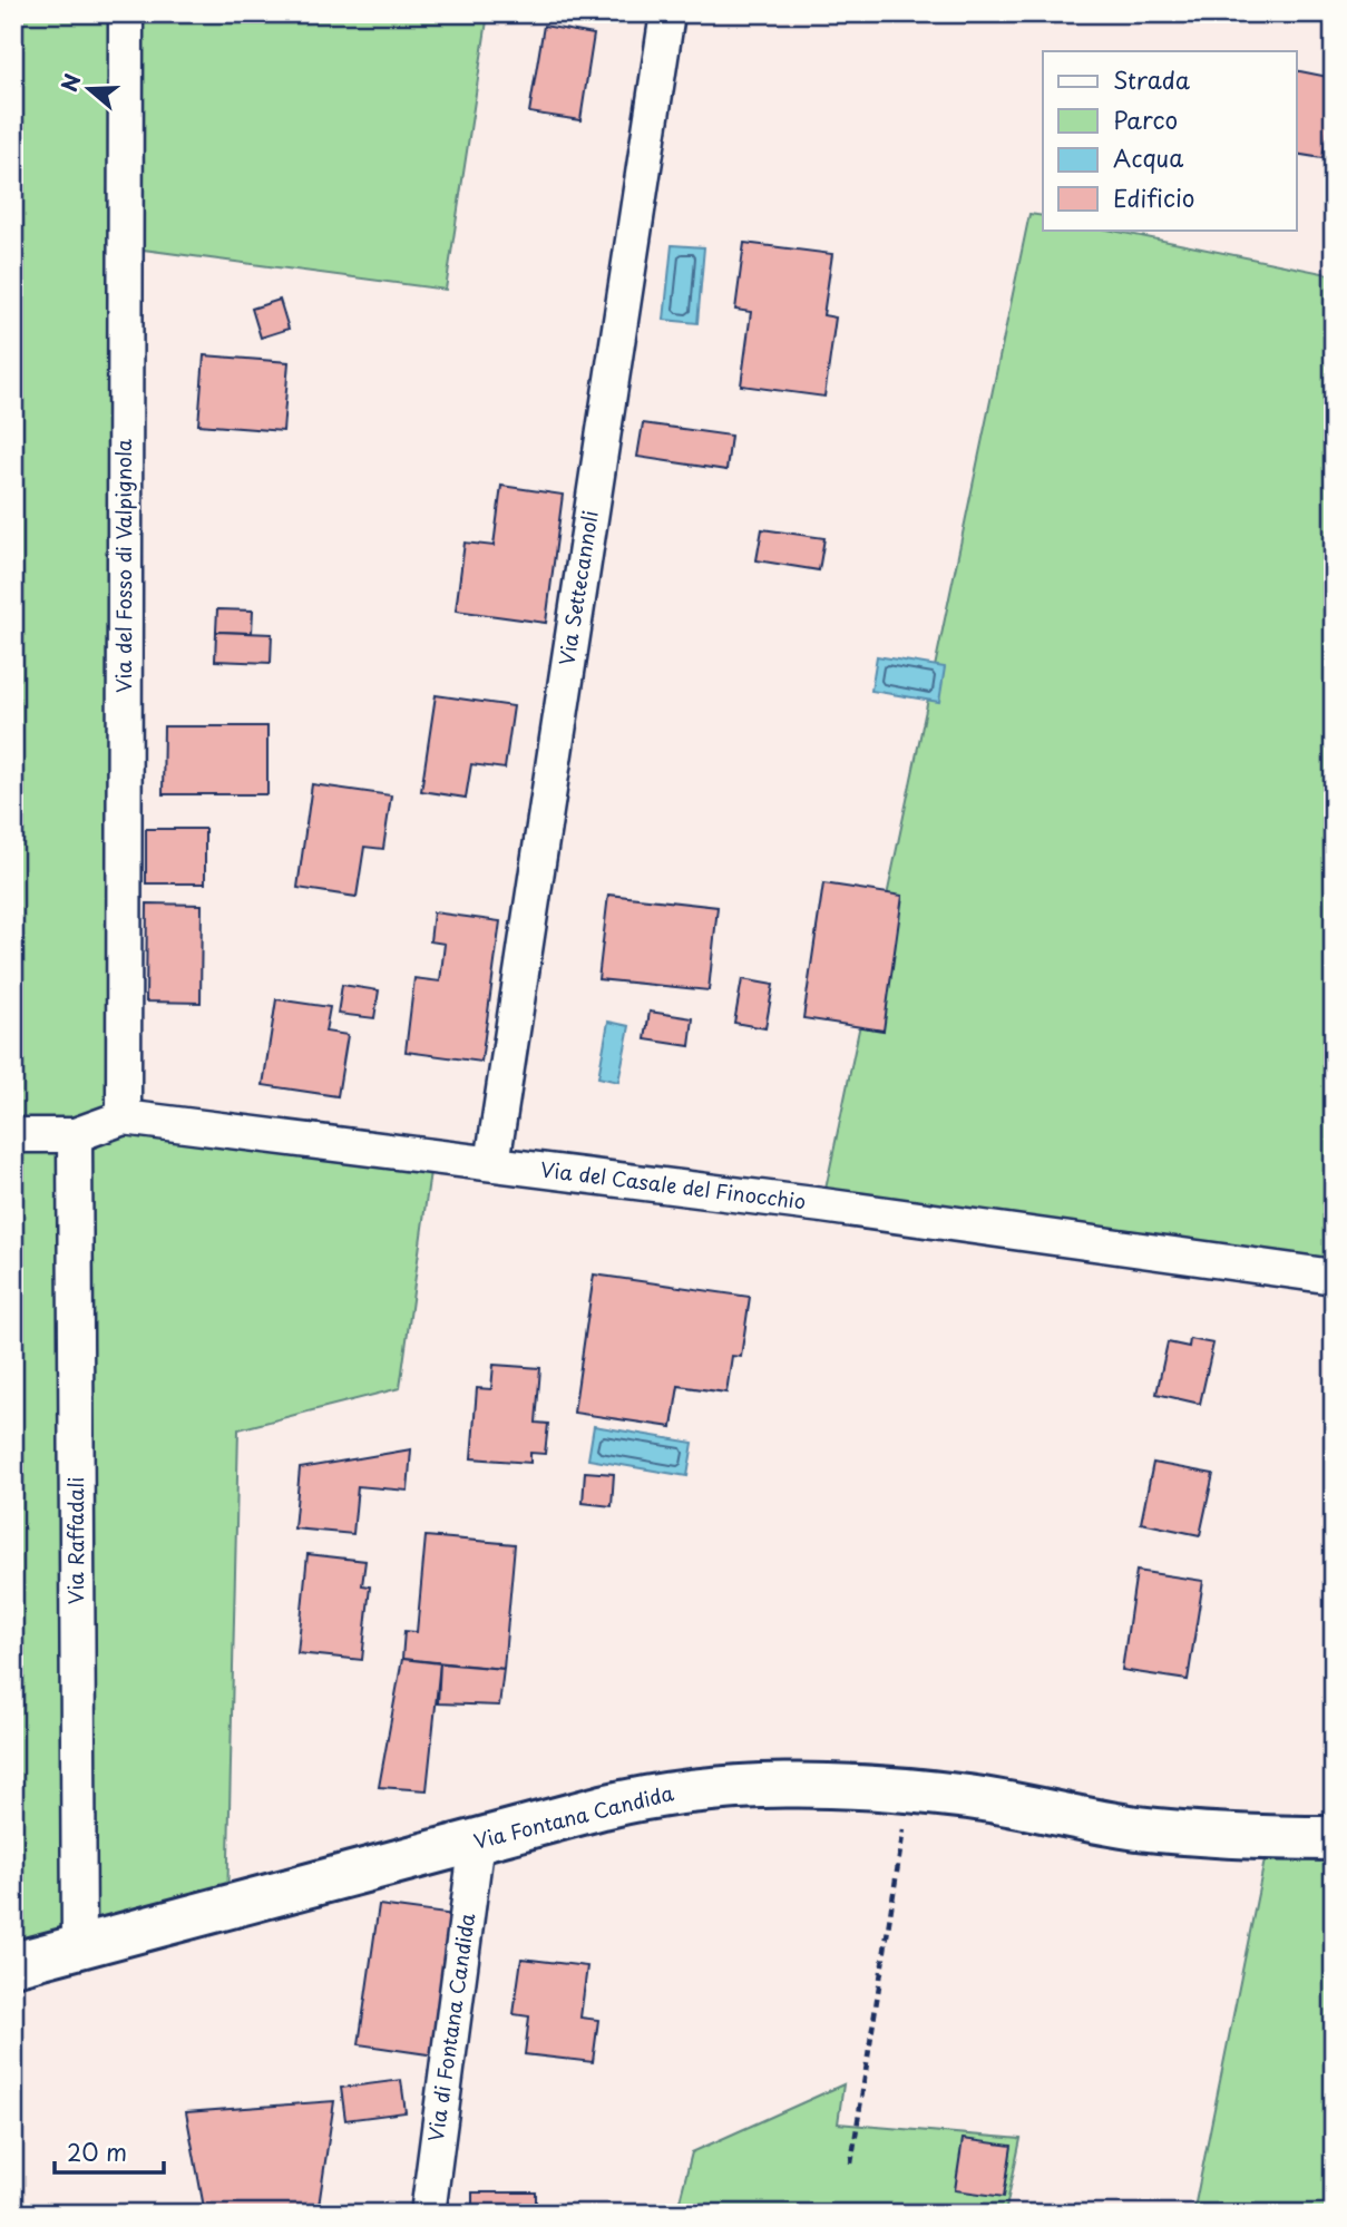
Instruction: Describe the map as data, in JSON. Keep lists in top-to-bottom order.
{
  "streets": {
    "main road": ["Via Fontana Candida"],
    "street": [
      "Via del Fosso di Valpignola",
      "Via Settecannoli",
      "Via del Casale del Finocchio",
      "Via Raffadali",
      "Via di Fontana Candida"
    ]
  },
  "crossings": [
    ["Via del Fosso di Valpignola", "Via del Casale del Finocchio"],
    ["Via Settecannoli", "Via del Casale del Finocchio"],
    ["Via del Casale del Finocchio", "Via Raffadali"],
    ["Via Raffadali", "Via Fontana Candida"],
    ["Via Fontana Candida", "Via di Fontana Candida"]
  ],
  "legend": [
    "Strada",
    "Parco",
    "Acqua",
    "Edificio"
  ],
  "scale_bar": "20 m",
  "north": "left"
}
